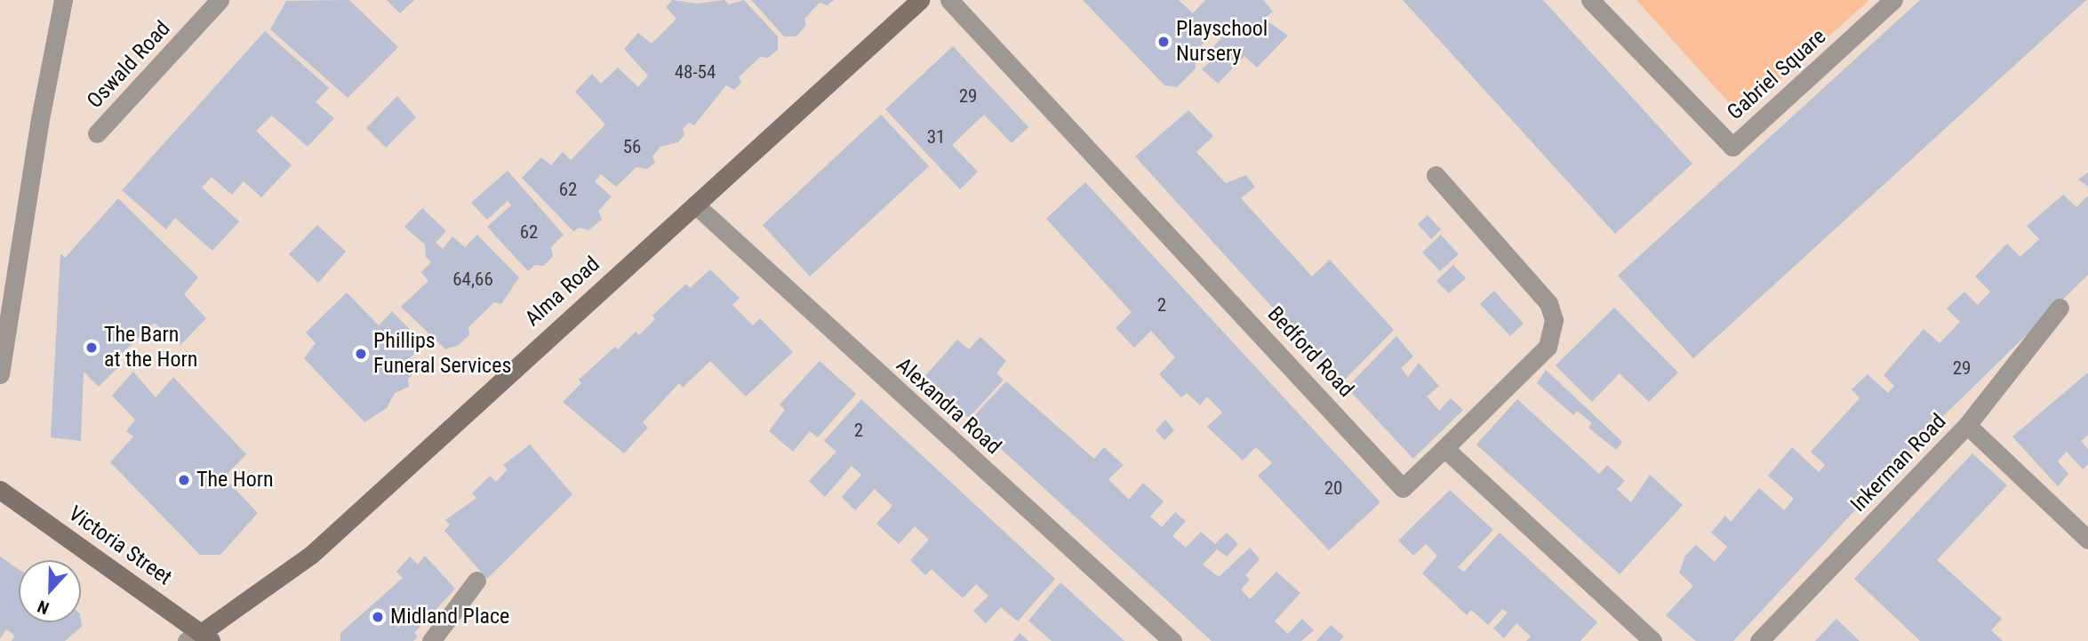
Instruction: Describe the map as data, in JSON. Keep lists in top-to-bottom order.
{
  "streets": {
    "main road": ["Alma Road", "Victoria Street"],
    "street": [
      "Oswald Road",
      "Gabriel Square",
      "Bedford Road",
      "Alexandra Road",
      "Inkerman Road"
    ]
  },
  "crossings": [
    ["Alma Road", "Alexandra Road"],
    ["Alma Road", "Victoria Street"]
  ],
  "places": [
    "Playschool Nursery",
    "The Barn at the Horn",
    "Phillips Funeral Services",
    "The Horn",
    "Midland Place"
  ],
  "house_numbers": [
    "48-54",
    "29",
    "31",
    "56",
    "62",
    "62",
    "64,66",
    "2",
    "29",
    "2",
    "20"
  ],
  "north": "bottom"
}
